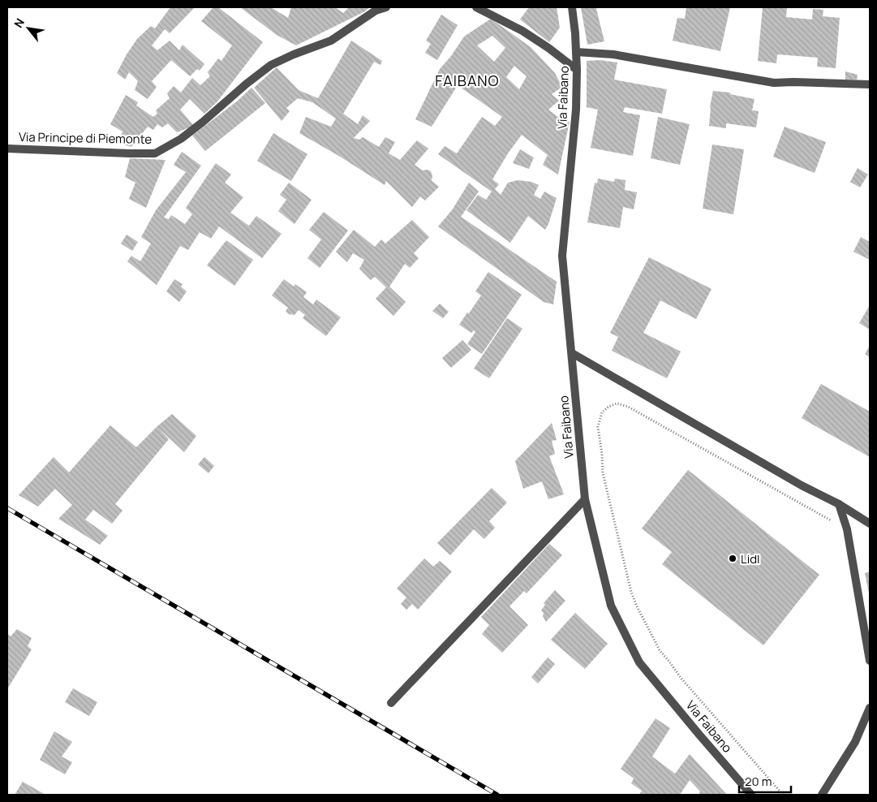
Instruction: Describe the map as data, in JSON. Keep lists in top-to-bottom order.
{
  "streets": {
    "street": ["Via Faibano", "Via Principe di Piemonte"]
  },
  "districts": ["FAIBANO"],
  "places": ["Lidl"],
  "scale_bar": "20 m",
  "north": "top left"
}
